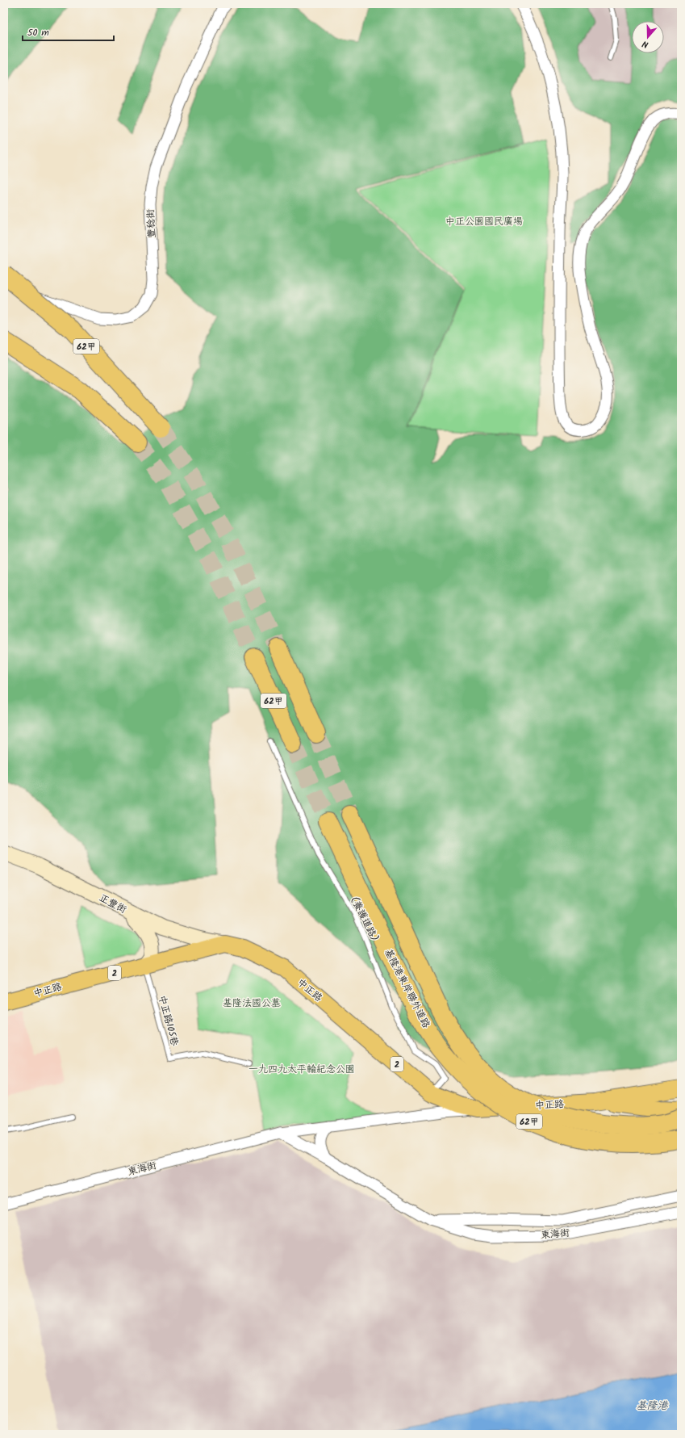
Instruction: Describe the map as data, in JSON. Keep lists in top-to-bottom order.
{
  "streets": {
    "highway": ["62甲", "基隆港東岸聯外道路"],
    "main road": ["2", "中正路"],
    "street": ["豐稔街", "正豐街", "東海街"],
    "lane": ["(養護道路)", "中正路105巷"]
  },
  "crossings": [
    ["正豐街", "中正路"],
    ["(養護道路)", "中正路"],
    ["中正路", "中正路105巷"],
    ["中正路", "東海街"]
  ],
  "water": ["基隆港"],
  "parks": ["中正公園國民廣場", "基隆法國公墓", "一九四九太平輪紀念公園"],
  "scale_bar": "50 m",
  "north": "bottom"
}
